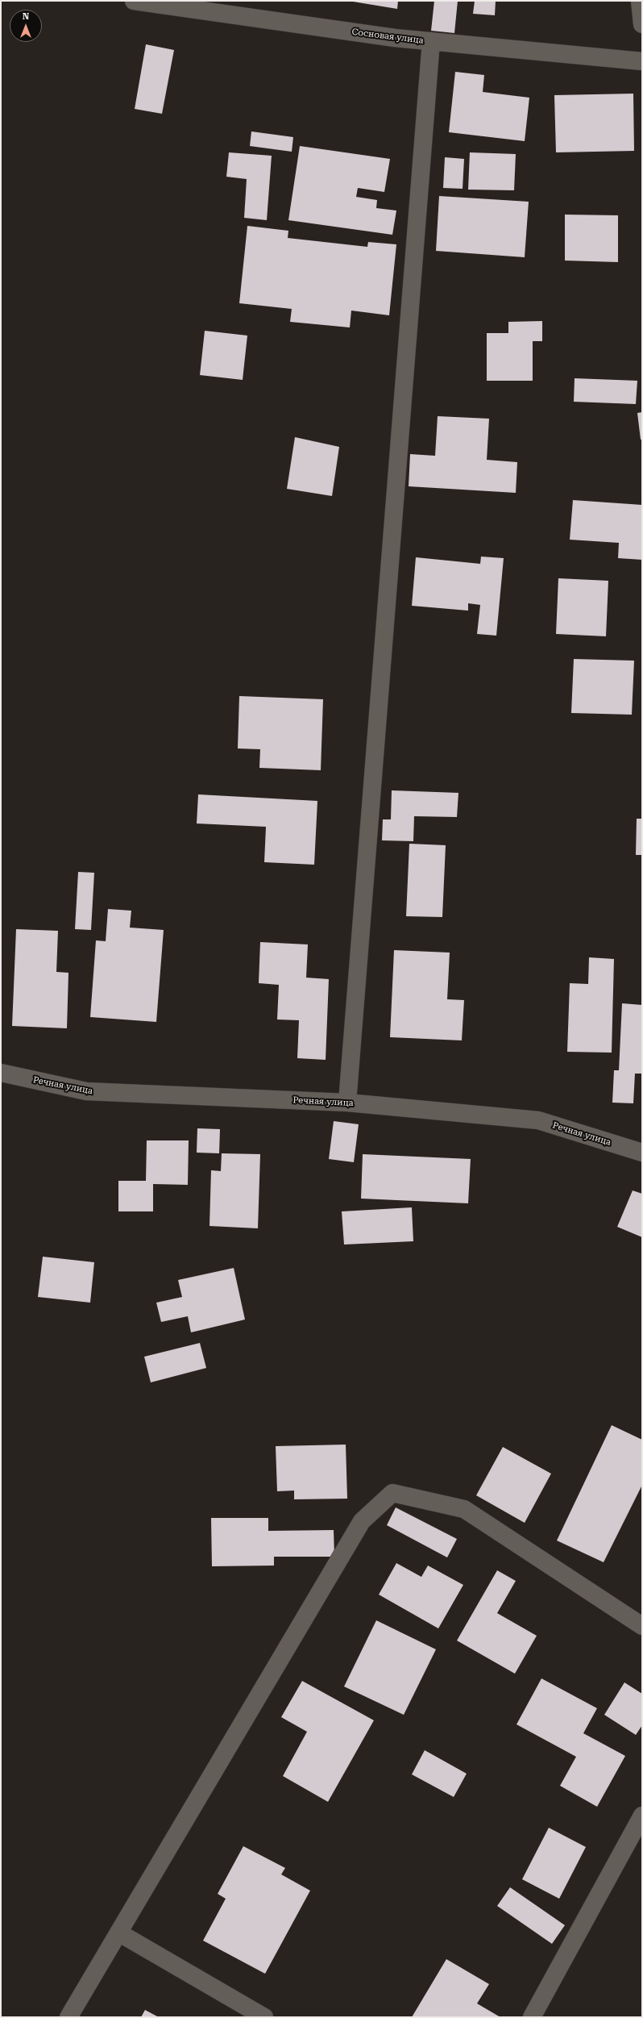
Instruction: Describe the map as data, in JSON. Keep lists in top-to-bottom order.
{
  "streets": {
    "street": ["Сосновая улица", "Речная улица"]
  },
  "north": "top"
}
